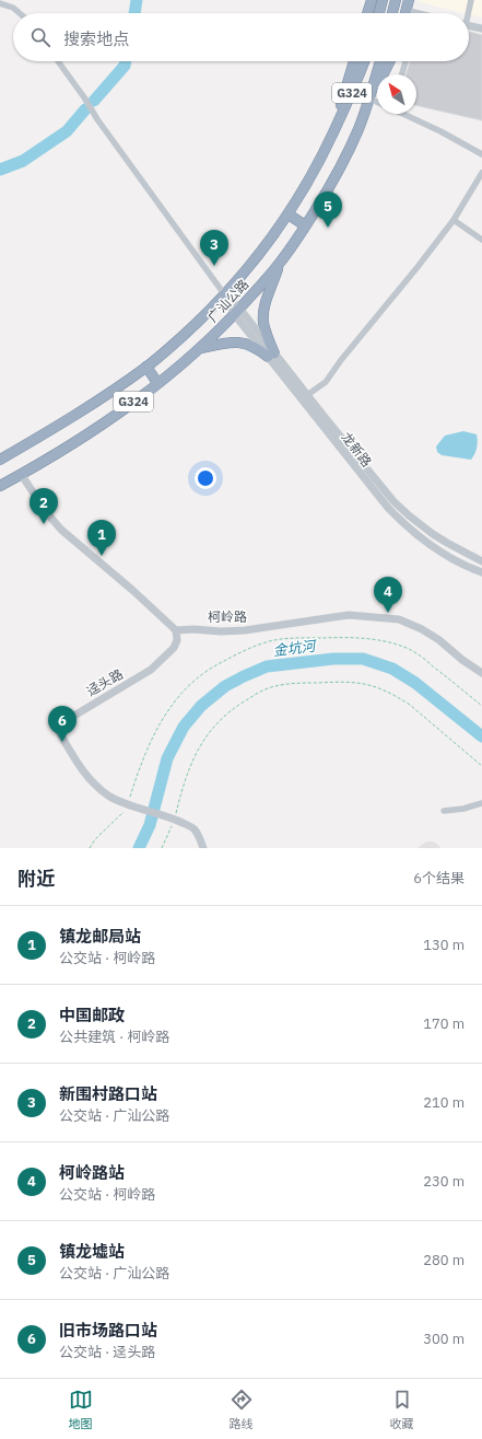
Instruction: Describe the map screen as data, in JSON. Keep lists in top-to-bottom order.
{
  "streets": {
    "highway": ["G324", "广汕公路"],
    "street": ["龙新路", "柯岭路", "迳头路"]
  },
  "crossings": [
    ["广汕公路", "龙新路"],
    ["柯岭路", "迳头路"]
  ],
  "water": ["金坑河"],
  "north": "top left",
  "page": {
    "search": "搜索地点",
    "pins": [
      "5",
      "3",
      "2",
      "1",
      "4",
      "6"
    ],
    "heading": ["附近", "6个结果"],
    "list": [
      {
        "mark": "1",
        "name": "镇龙邮局站",
        "note": "公交站 · 柯岭路",
        "value": "130 m"
      },
      {
        "mark": "2",
        "name": "中国邮政",
        "note": "公共建筑 · 柯岭路",
        "value": "170 m"
      },
      {
        "mark": "3",
        "name": "新围村路口站",
        "note": "公交站 · 广汕公路",
        "value": "210 m"
      },
      {
        "mark": "4",
        "name": "柯岭路站",
        "note": "公交站 · 柯岭路",
        "value": "230 m"
      },
      {
        "mark": "5",
        "name": "镇龙墟站",
        "note": "公交站 · 广汕公路",
        "value": "280 m"
      },
      {
        "mark": "6",
        "name": "旧市场路口站",
        "note": "公交站 · 迳头路",
        "value": "300 m"
      }
    ],
    "nav": ["地图", "路线", "收藏"]
  }
}
